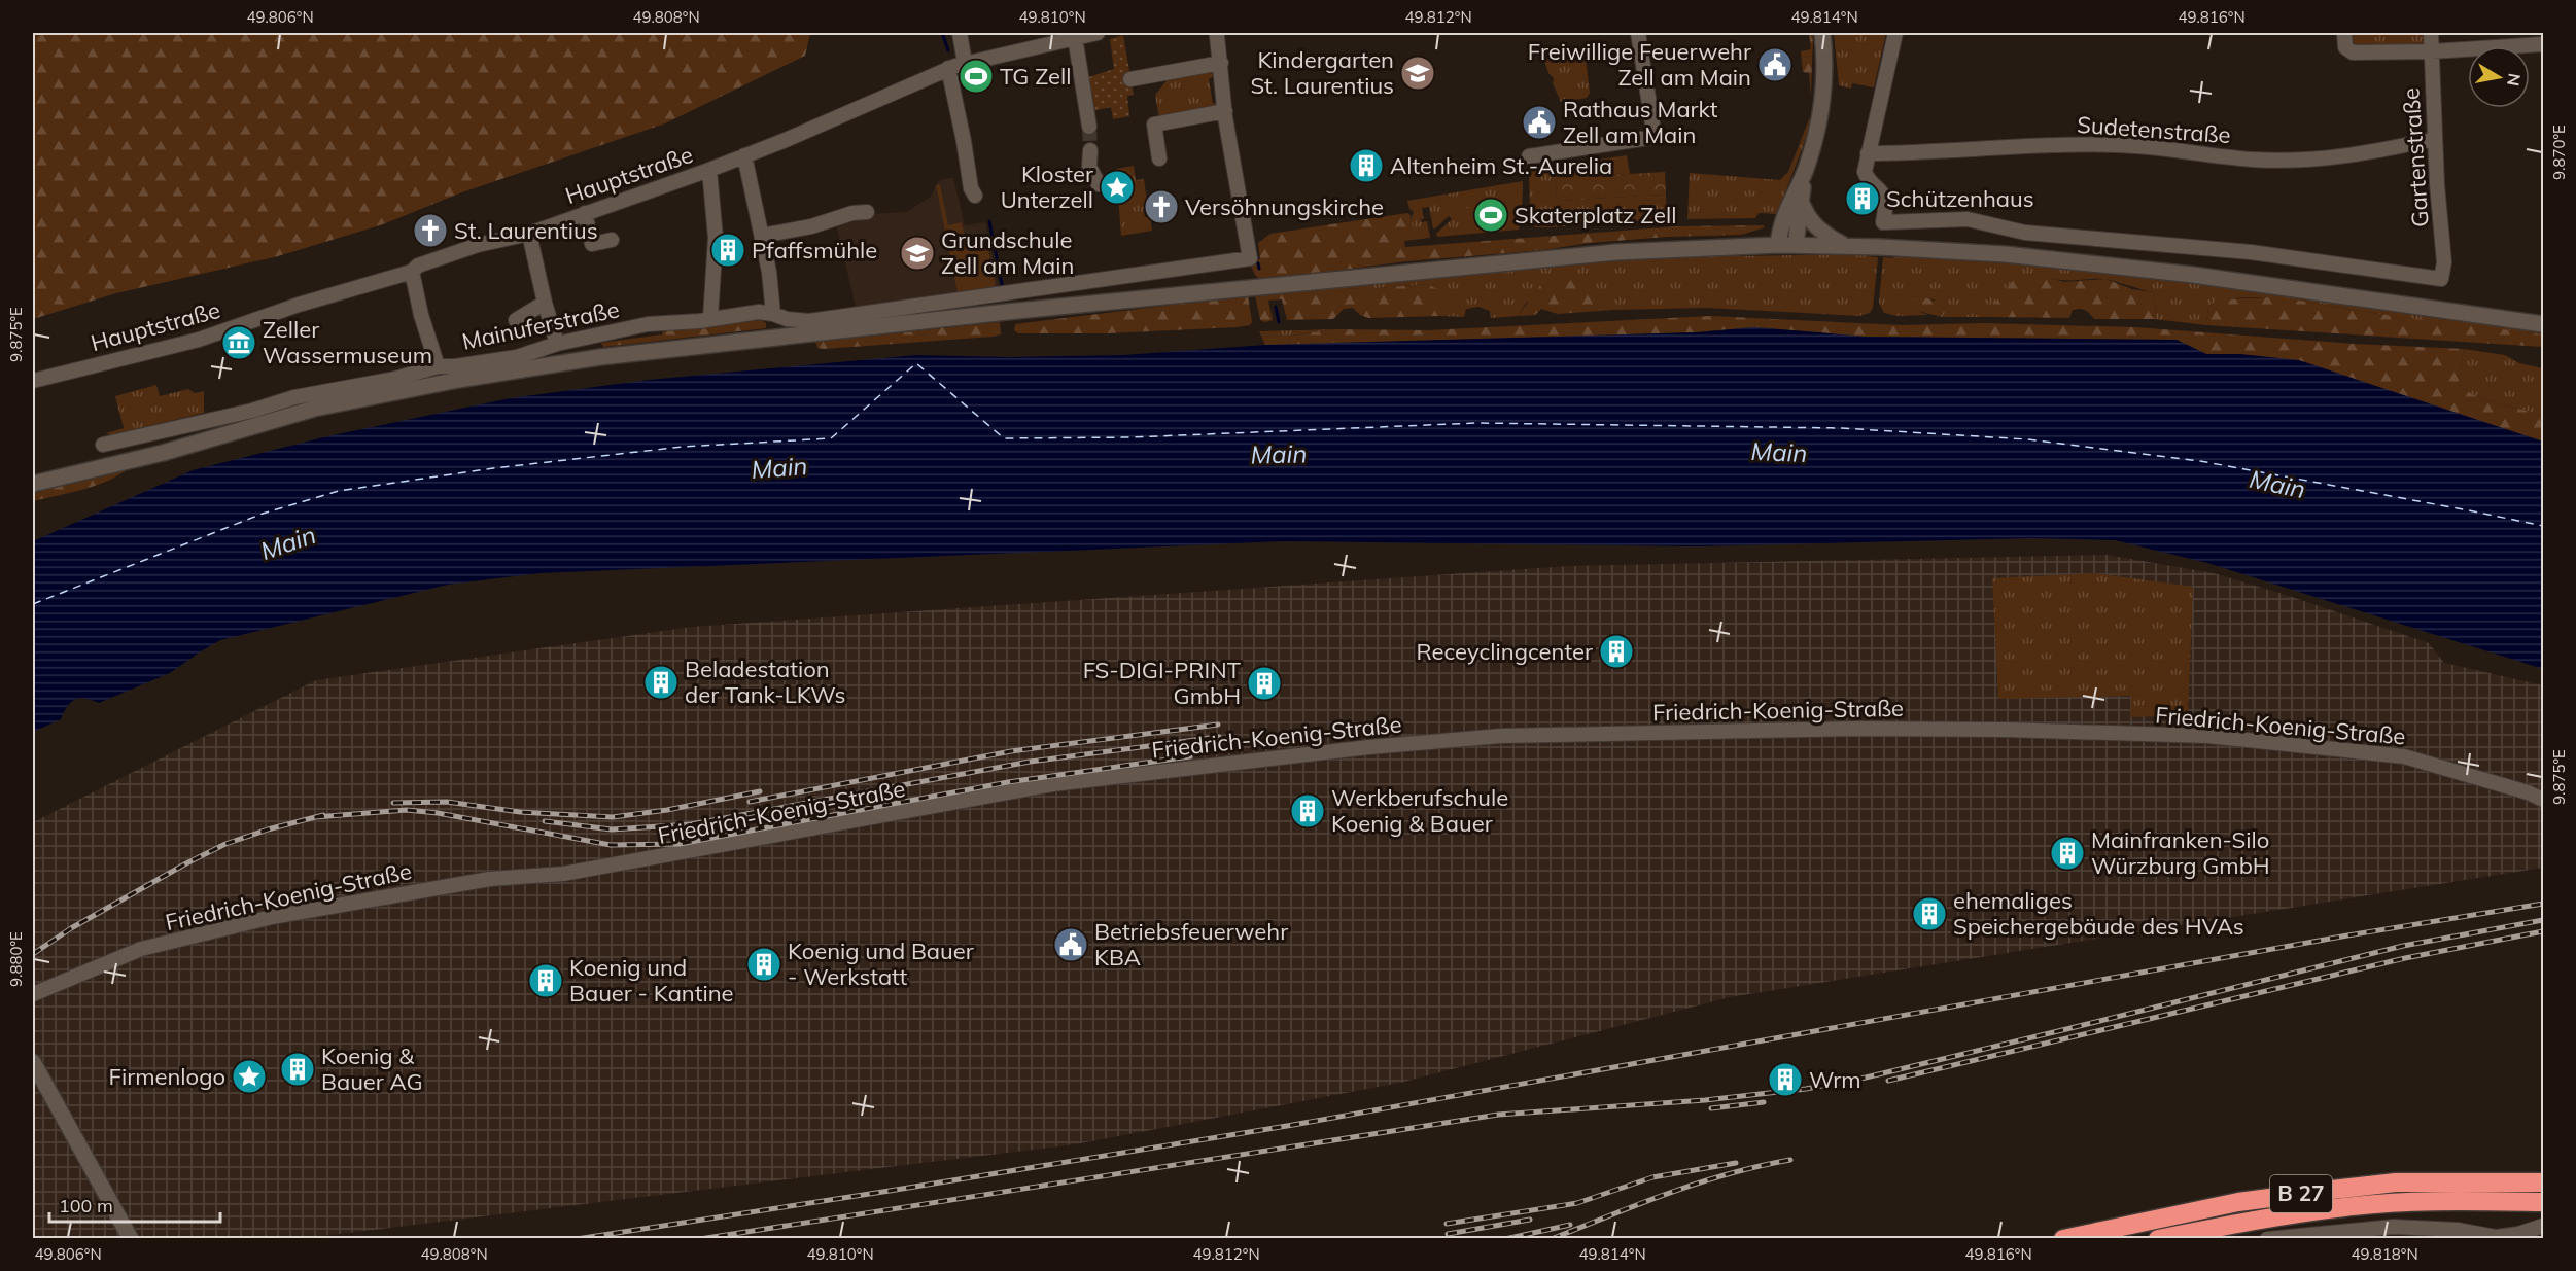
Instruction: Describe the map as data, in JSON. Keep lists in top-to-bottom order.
{
  "streets": {
    "highway": ["B 27"],
    "street": [
      "Sudetenstraße",
      "Gartenstraße",
      "Hauptstraße",
      "Mainuferstraße",
      "Friedrich-Koenig-Straße"
    ]
  },
  "crossings": [
    ["Sudetenstraße", "Gartenstraße"]
  ],
  "water": ["Main"],
  "places": {
    "public building": ["Freiwillige Feuerwehr Zell am Main", "Rathaus Markt Zell am Main", "Betriebsfeuerwehr KBA"],
    "school or university": ["Kindergarten St. Laurentius", "Grundschule Zell am Main"],
    "sports": ["TG Zell", "Skaterplatz Zell"],
    "building": [
      "Altenheim St.-Aurelia",
      "Schützenhaus",
      "Pfaffsmühle",
      "Receyclingcenter",
      "Beladestation der Tank-LKWs",
      "FS-DIGI-PRINT GmbH",
      "Werkberufschule Koenig & Bauer",
      "Mainfranken-Silo Würzburg GmbH",
      "ehemaliges Speichergebäude des HVAs",
      "Koenig und Bauer - Werkstatt",
      "Koenig und Bauer - Kantine",
      "Koenig & Bauer AG",
      "Wrm"
    ],
    "place": ["Kloster Unterzell", "Firmenlogo"],
    "church": ["Versöhnungskirche", "St. Laurentius"],
    "museum": ["Zeller Wassermuseum"]
  },
  "scale_bar": "100 m",
  "north": "right",
  "coordinates": [
    "49.806°N",
    "49.808°N",
    "49.810°N",
    "49.812°N",
    "49.814°N",
    "49.816°N",
    "9.870°E",
    "9.875°E",
    "9.880°E",
    "49.818°N"
  ]
}
